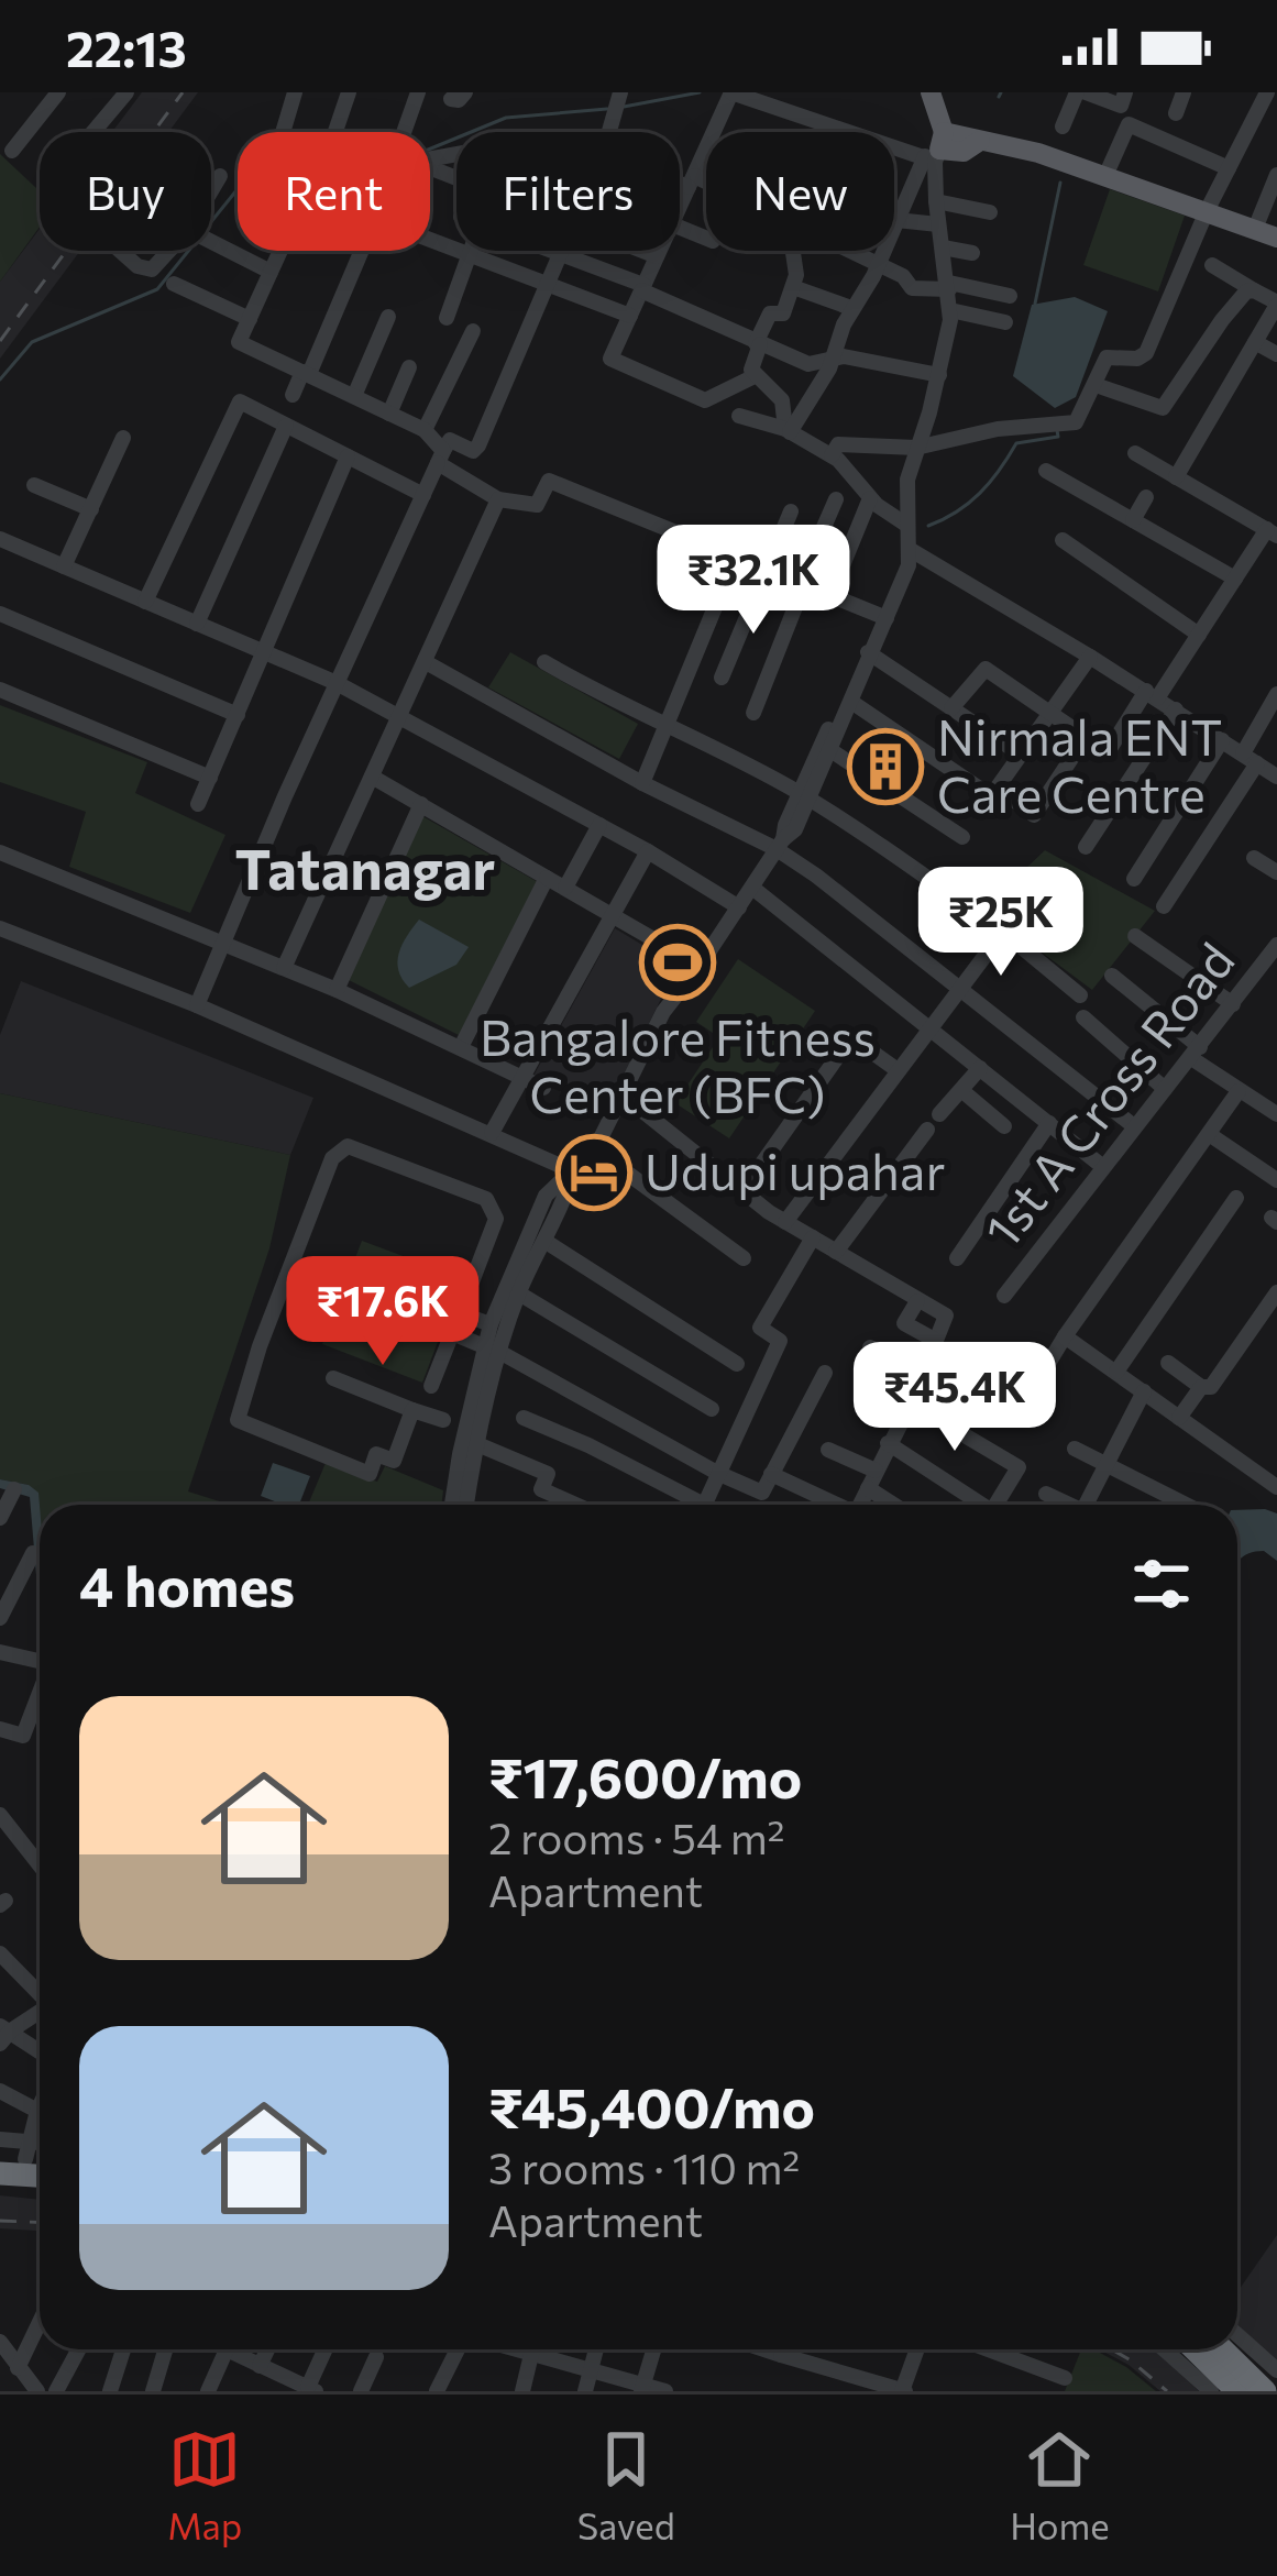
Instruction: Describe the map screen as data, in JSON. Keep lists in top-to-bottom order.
{
  "streets": {
    "street": ["1st A Cross Road"]
  },
  "districts": ["Tatanagar"],
  "places": {
    "building": ["Nirmala ENT Care Centre"],
    "sports": ["Bangalore Fitness Center (BFC)"],
    "hotel": ["Udupi upahar"]
  },
  "page": {
    "status": "22:13",
    "chip": [
      "Buy",
      "Rent",
      "Filters",
      "New"
    ],
    "price": [
      "₹32.1K",
      "₹25K",
      "₹17.6K",
      "₹45.4K"
    ],
    "heading": "4 homes",
    "list": [
      {
        "name": "₹17,600/mo",
        "note": "2 rooms · 54 m² · Apartment"
      },
      {
        "name": "₹45,400/mo",
        "note": "3 rooms · 110 m² · Apartment"
      }
    ],
    "tabs": ["Map", "Saved", "Home"]
  }
}
